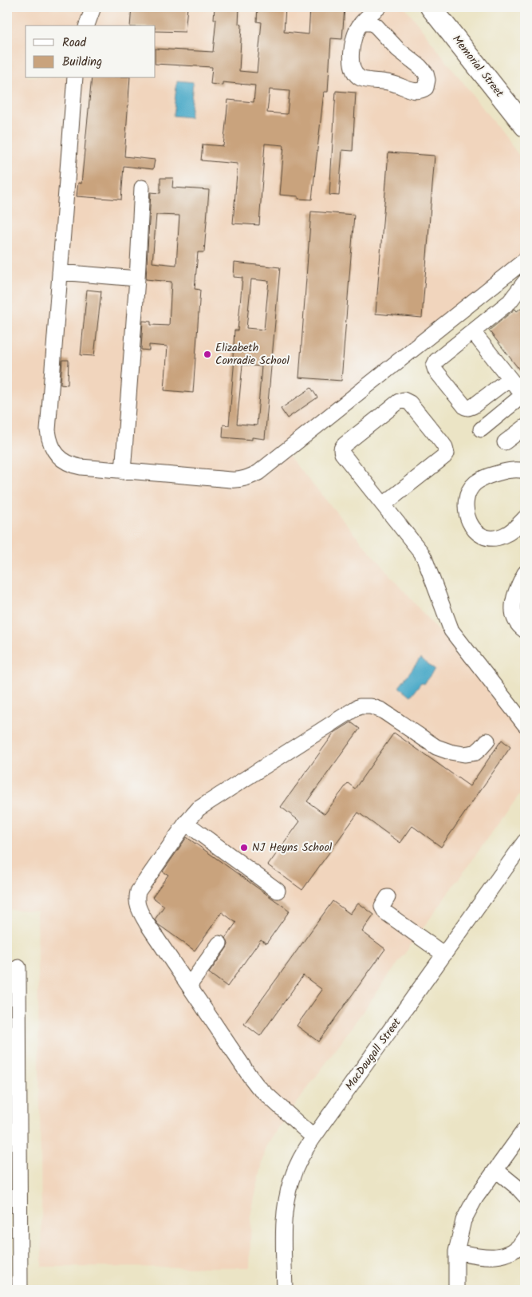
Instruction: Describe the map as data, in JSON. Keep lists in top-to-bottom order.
{
  "streets": {
    "highway": ["Memorial Street"],
    "street": ["MacDougall Street"]
  },
  "places": ["Elizabeth Conradie School", "NJ Heyns School"],
  "legend": ["Road", "Building"]
}
